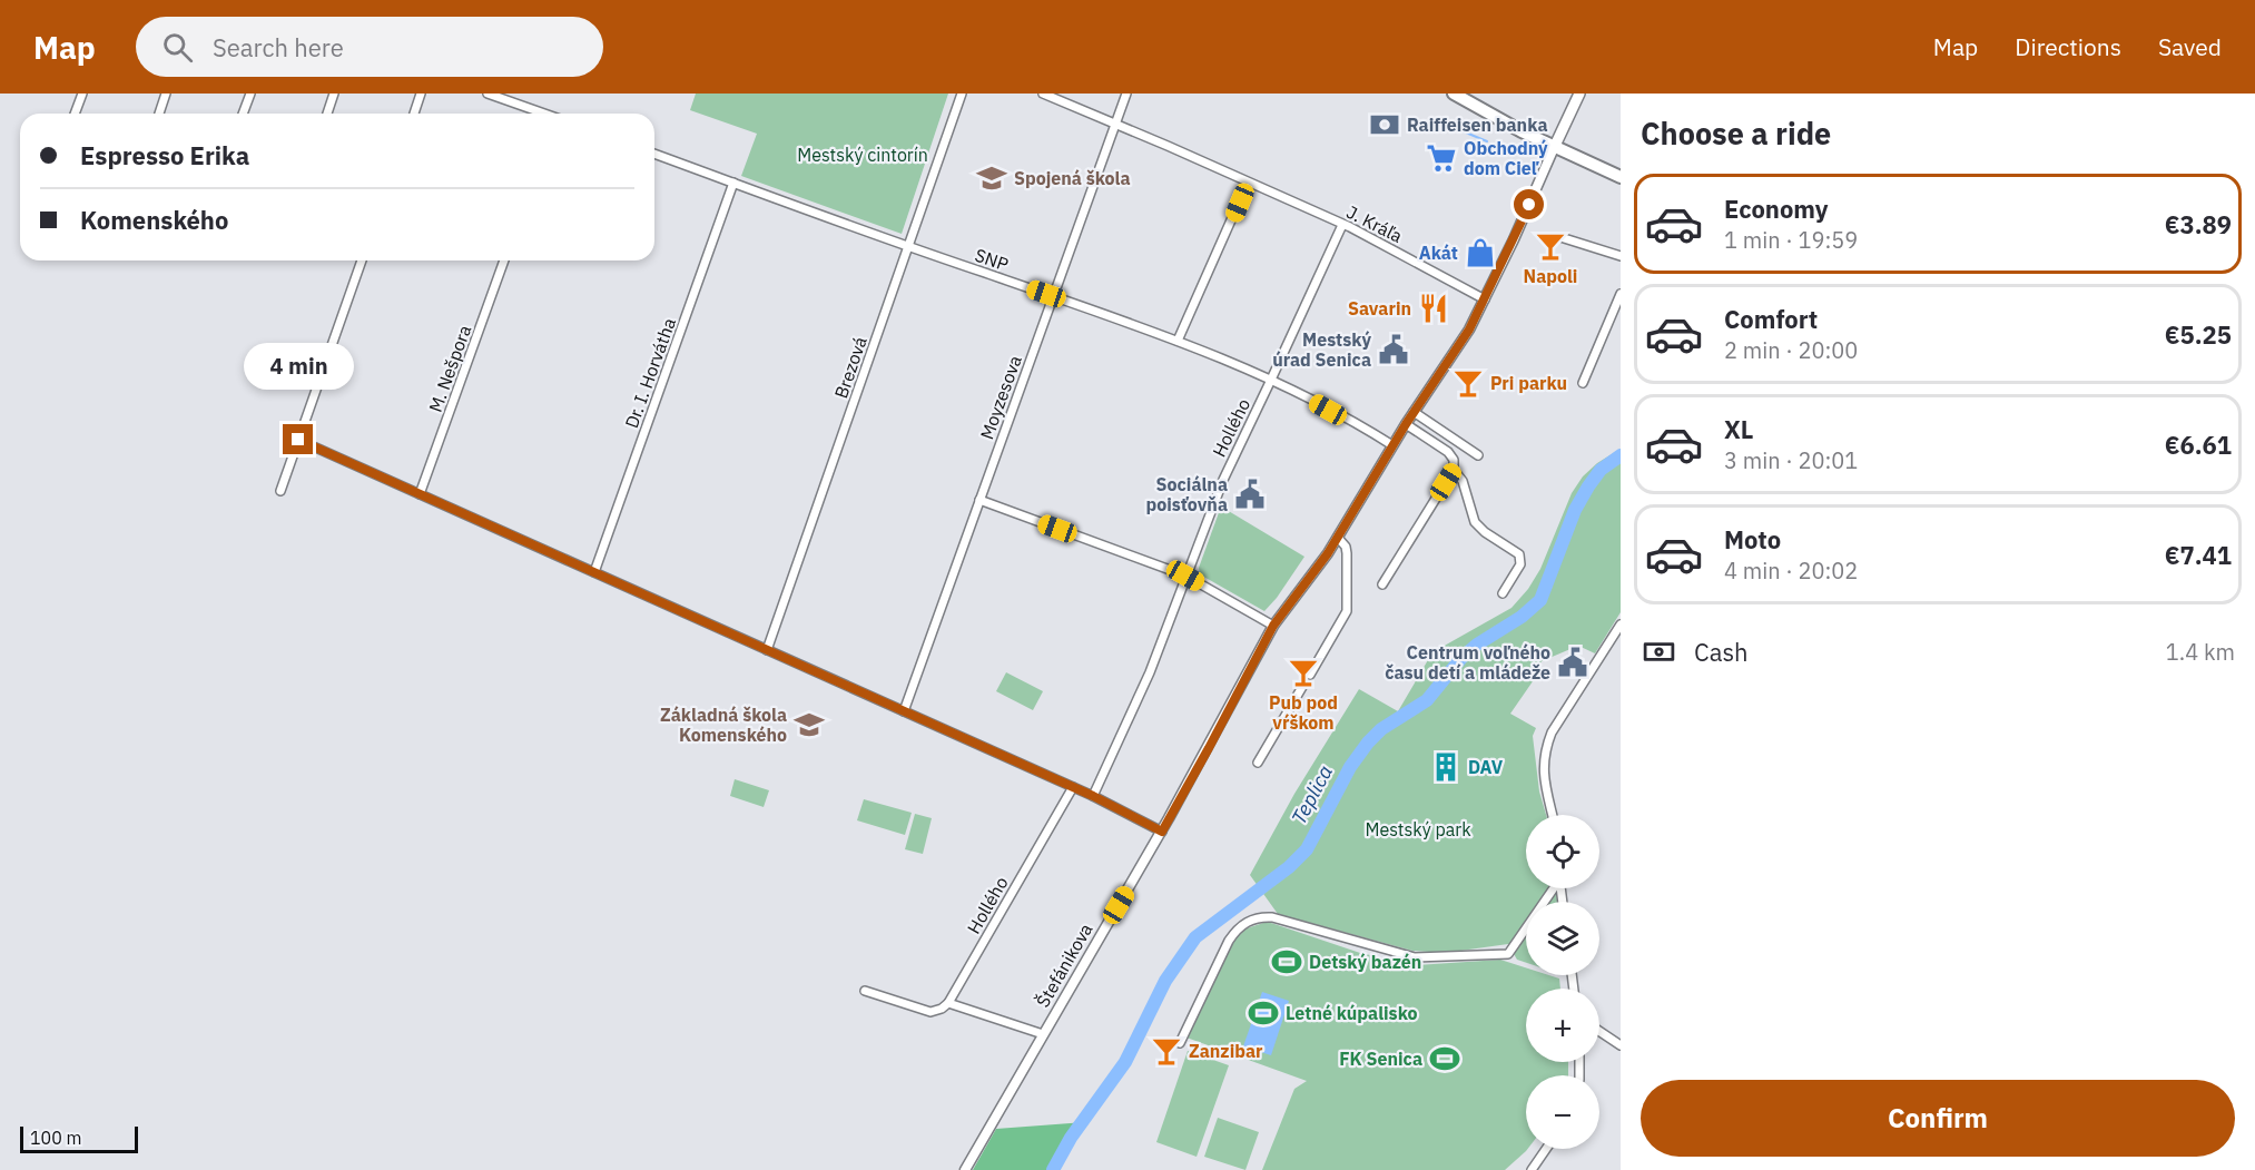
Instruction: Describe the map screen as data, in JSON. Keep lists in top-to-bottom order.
{
  "streets": {
    "street": [
      "J. Kráľa",
      "SNP",
      "Brezová",
      "M. Nešpora",
      "Dr. I. Horvátha",
      "Moyzesova",
      "Hollého",
      "Štefánikova"
    ]
  },
  "crossings": [
    ["J. Kráľa", "Moyzesova"],
    ["J. Kráľa", "Hollého"],
    ["J. Kráľa", "Štefánikova"],
    ["SNP", "Brezová"],
    ["SNP", "Dr. I. Horvátha"],
    ["SNP", "Moyzesova"],
    ["SNP", "Hollého"],
    ["SNP", "Štefánikova"]
  ],
  "water": ["Teplica"],
  "parks": ["Mestský cintorín", "Mestský park"],
  "places": {
    "bank": ["Raiffeisen banka"],
    "supermarket": ["Obchodný dom Cieľ"],
    "school or university": ["Spojená škola", "Základná škola Komenského"],
    "bar": [
      "Napoli",
      "Pri parku",
      "Pub pod vŕškom",
      "Zanzibar"
    ],
    "shop": ["Akát"],
    "restaurant": ["Savarin"],
    "public building": ["Mestský úrad Senica", "Sociálna poisťovňa", "Centrum voľného času detí a mládeže"],
    "building": ["DAV"],
    "sports": ["Detský bazén", "Letné kúpalisko", "FK Senica"]
  },
  "scale_bar": "100 m",
  "page": {
    "header": "Map",
    "search": "Search here",
    "nav": ["Map", "Directions", "Saved"],
    "heading": "Choose a ride",
    "banner": ["Espresso Erika", "Komenského"],
    "list": [
      {
        "name": "Economy",
        "note": "1 min · 19:59",
        "value": "€3.89"
      },
      {
        "name": "Comfort",
        "note": "2 min · 20:00",
        "value": "€5.25"
      },
      {
        "name": "XL",
        "note": "3 min · 20:01",
        "value": "€6.61"
      },
      {
        "name": "Moto",
        "note": "4 min · 20:02",
        "value": "€7.41"
      }
    ],
    "bubble": "4 min",
    "pay": ["Cash", "1.4 km"],
    "map_buttons": ["+", "−"],
    "buttons": "Confirm",
    "scale": "100 m"
  }
}
